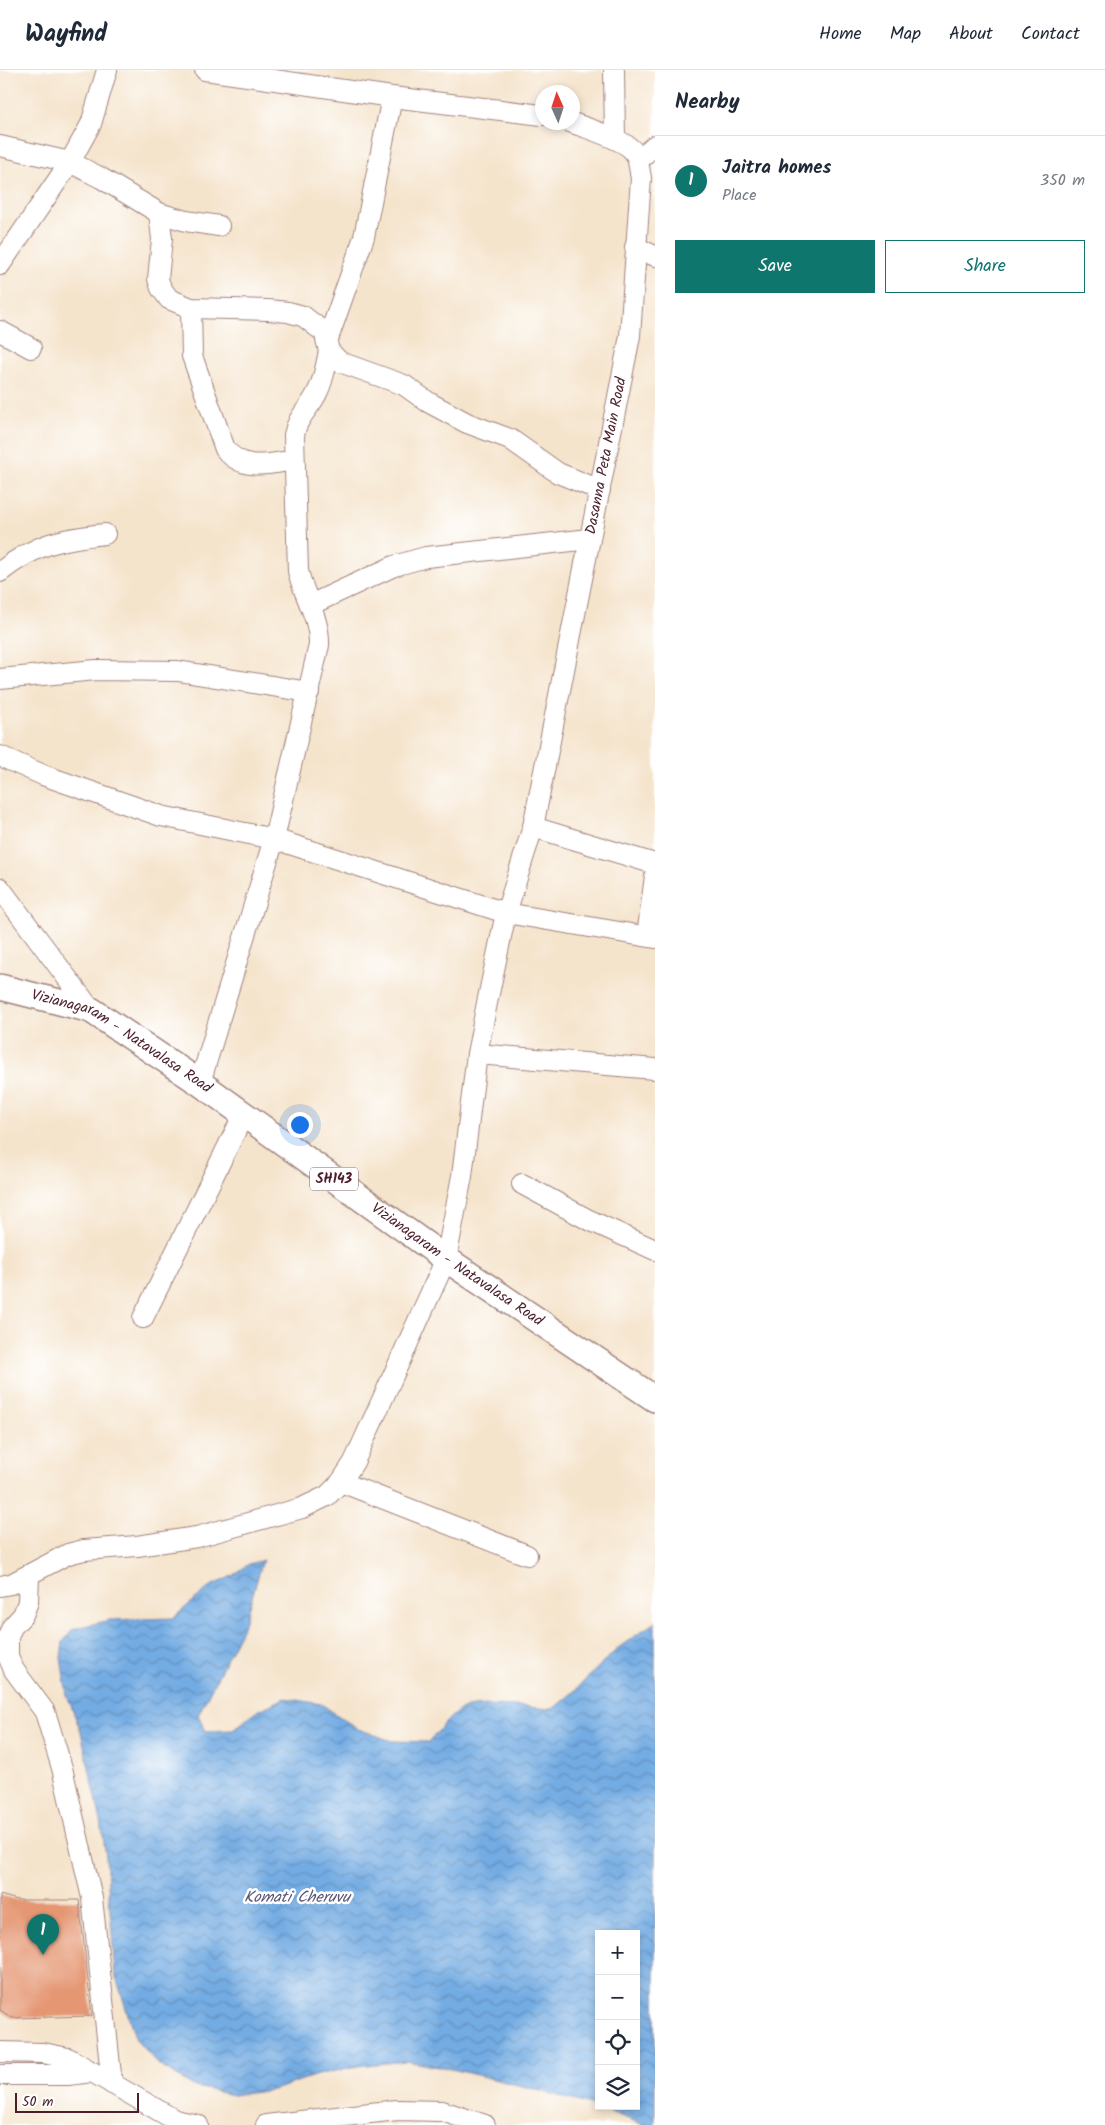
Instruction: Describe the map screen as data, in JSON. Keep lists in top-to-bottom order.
{
  "streets": {
    "main road": ["Vizianagaram - Natavalasa Road", "SH143"],
    "street": ["Dasanna Peta Main Road"]
  },
  "crossings": [
    ["Dasanna Peta Main Road", "Vizianagaram - Natavalasa Road"]
  ],
  "water": ["Komati Cheruvu"],
  "scale_bar": "50 m",
  "north": "top",
  "page": {
    "header": "Wayfind",
    "nav": [
      "Home",
      "Map",
      "About",
      "Contact"
    ],
    "heading": "Nearby",
    "list": [
      {
        "mark": "1",
        "name": "Jaitra homes",
        "note": "Place",
        "value": "350 m"
      }
    ],
    "buttons": ["Save", "Share"],
    "pins": "1",
    "map_buttons": ["+", "−"],
    "scale": "50 m"
  }
}
